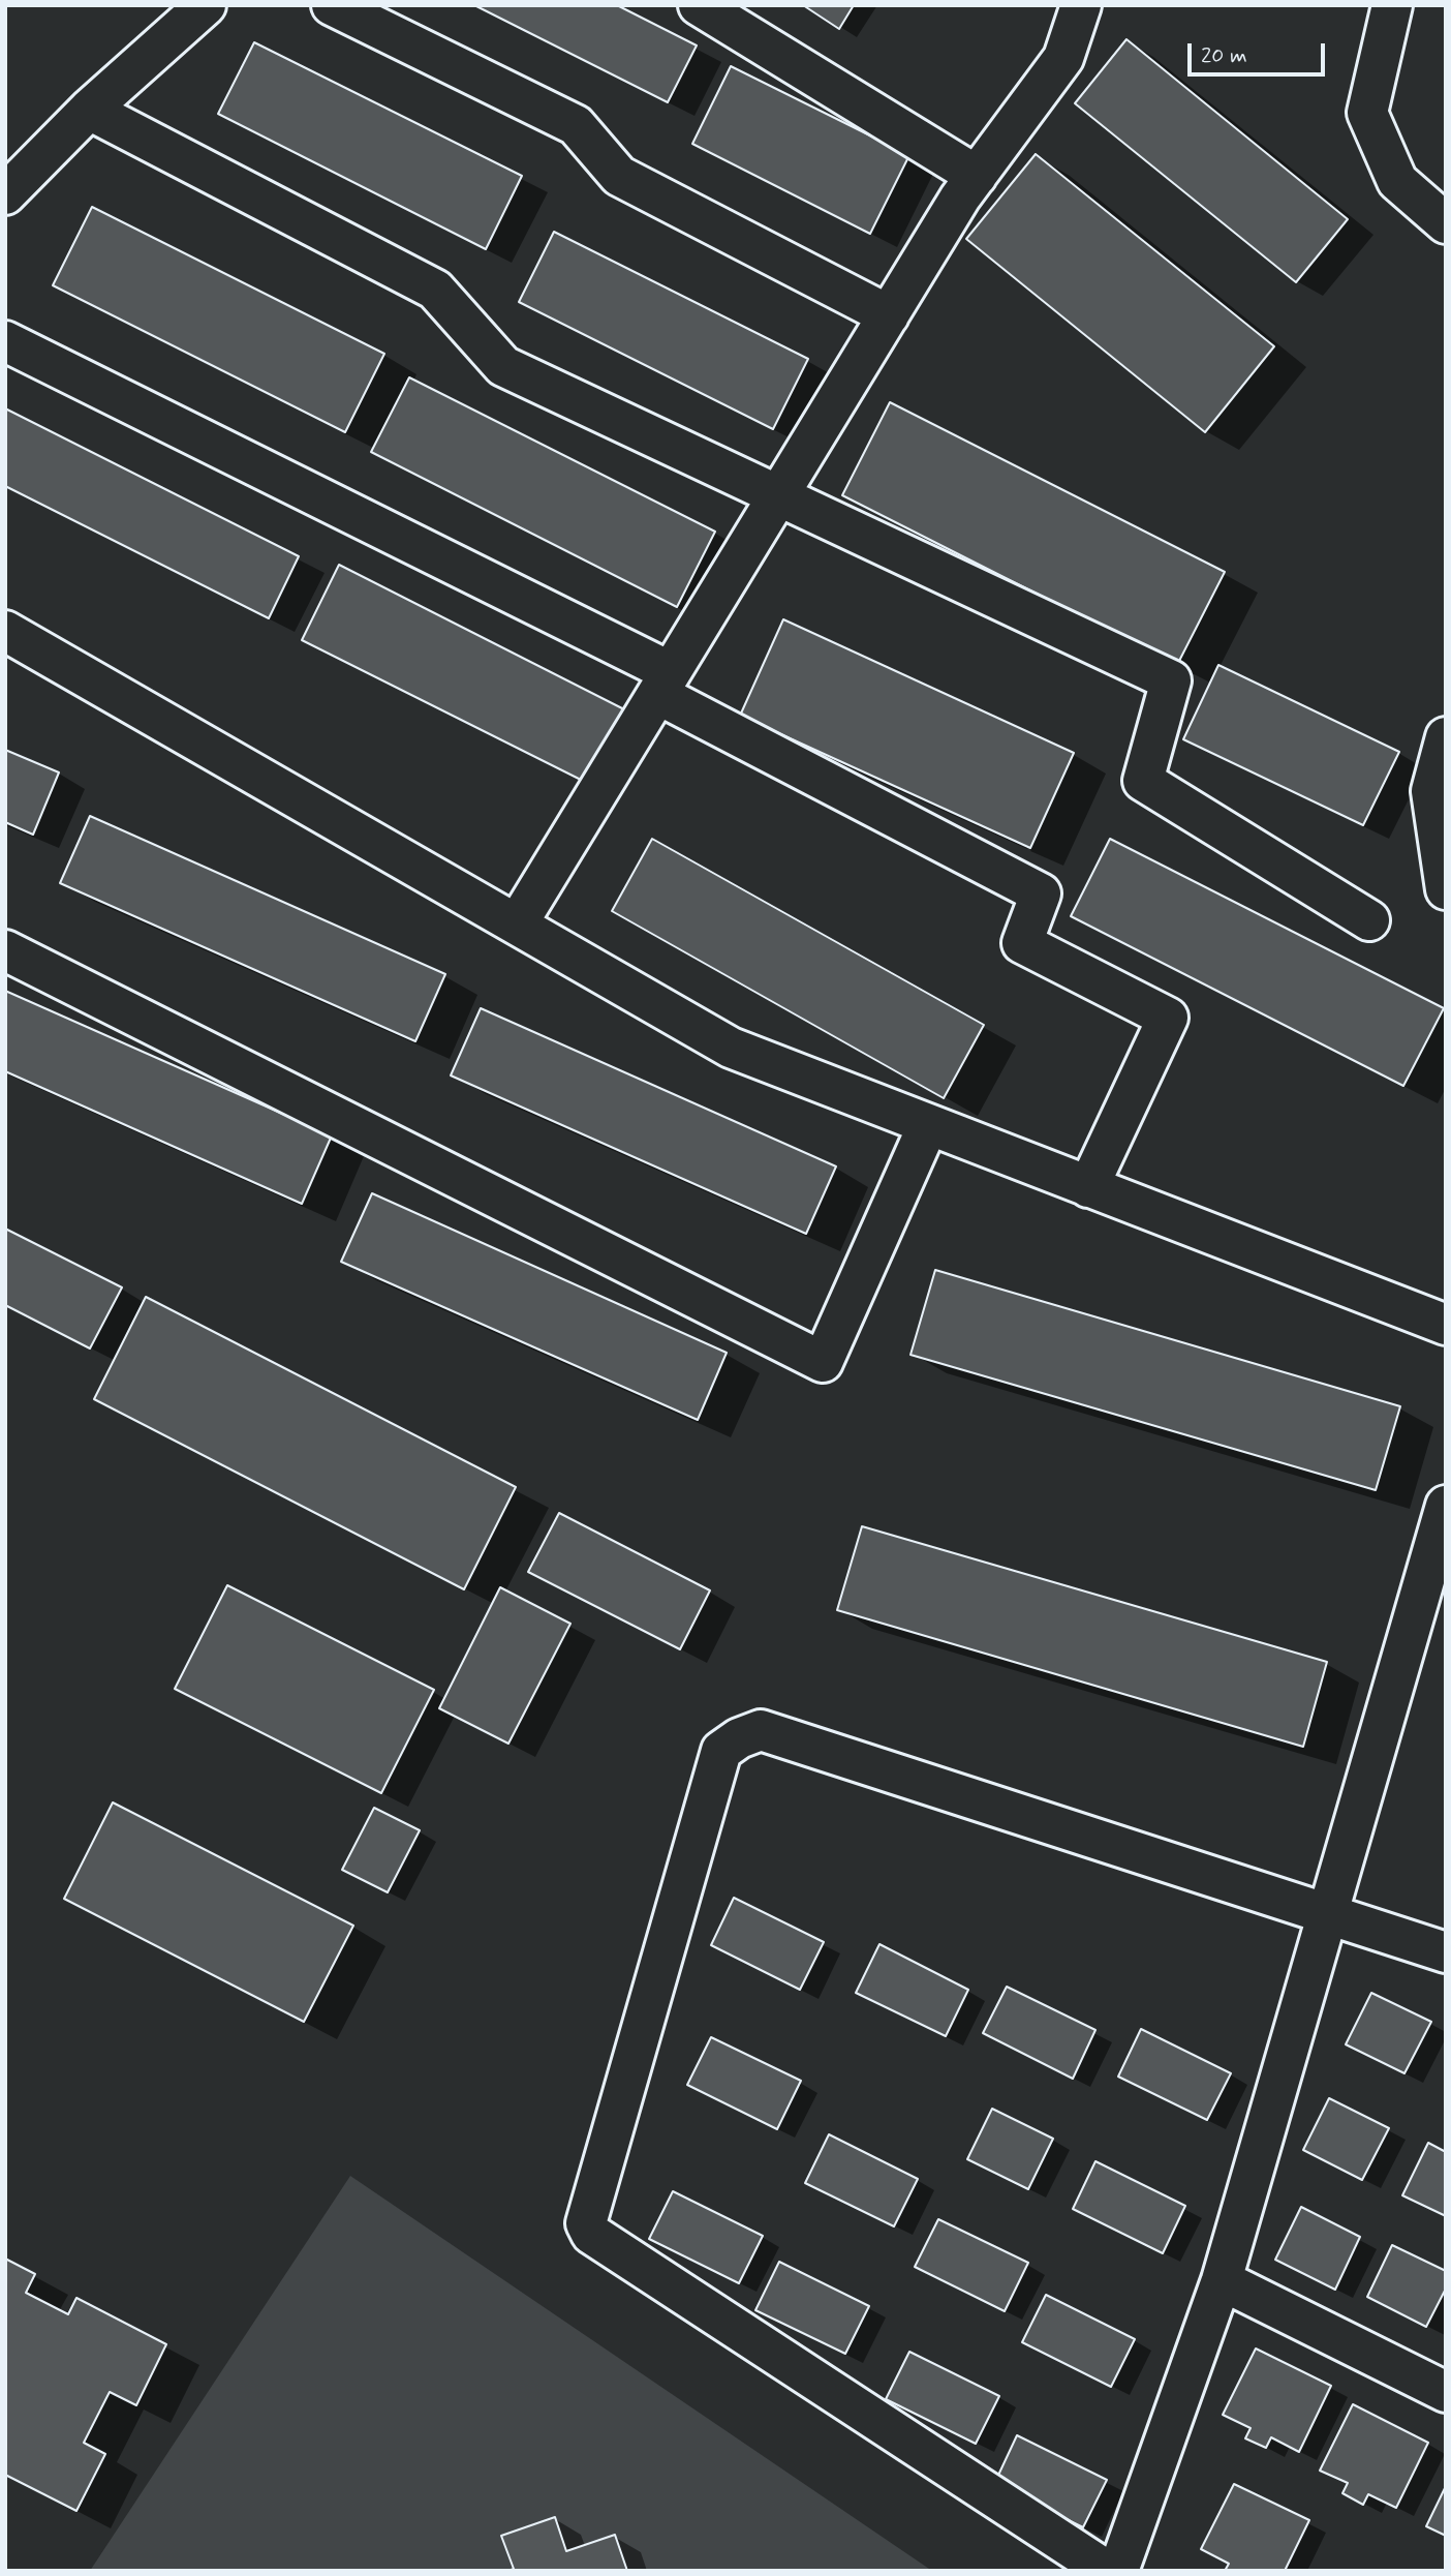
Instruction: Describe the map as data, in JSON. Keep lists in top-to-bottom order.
{
  "scale_bar": "20 m"
}
